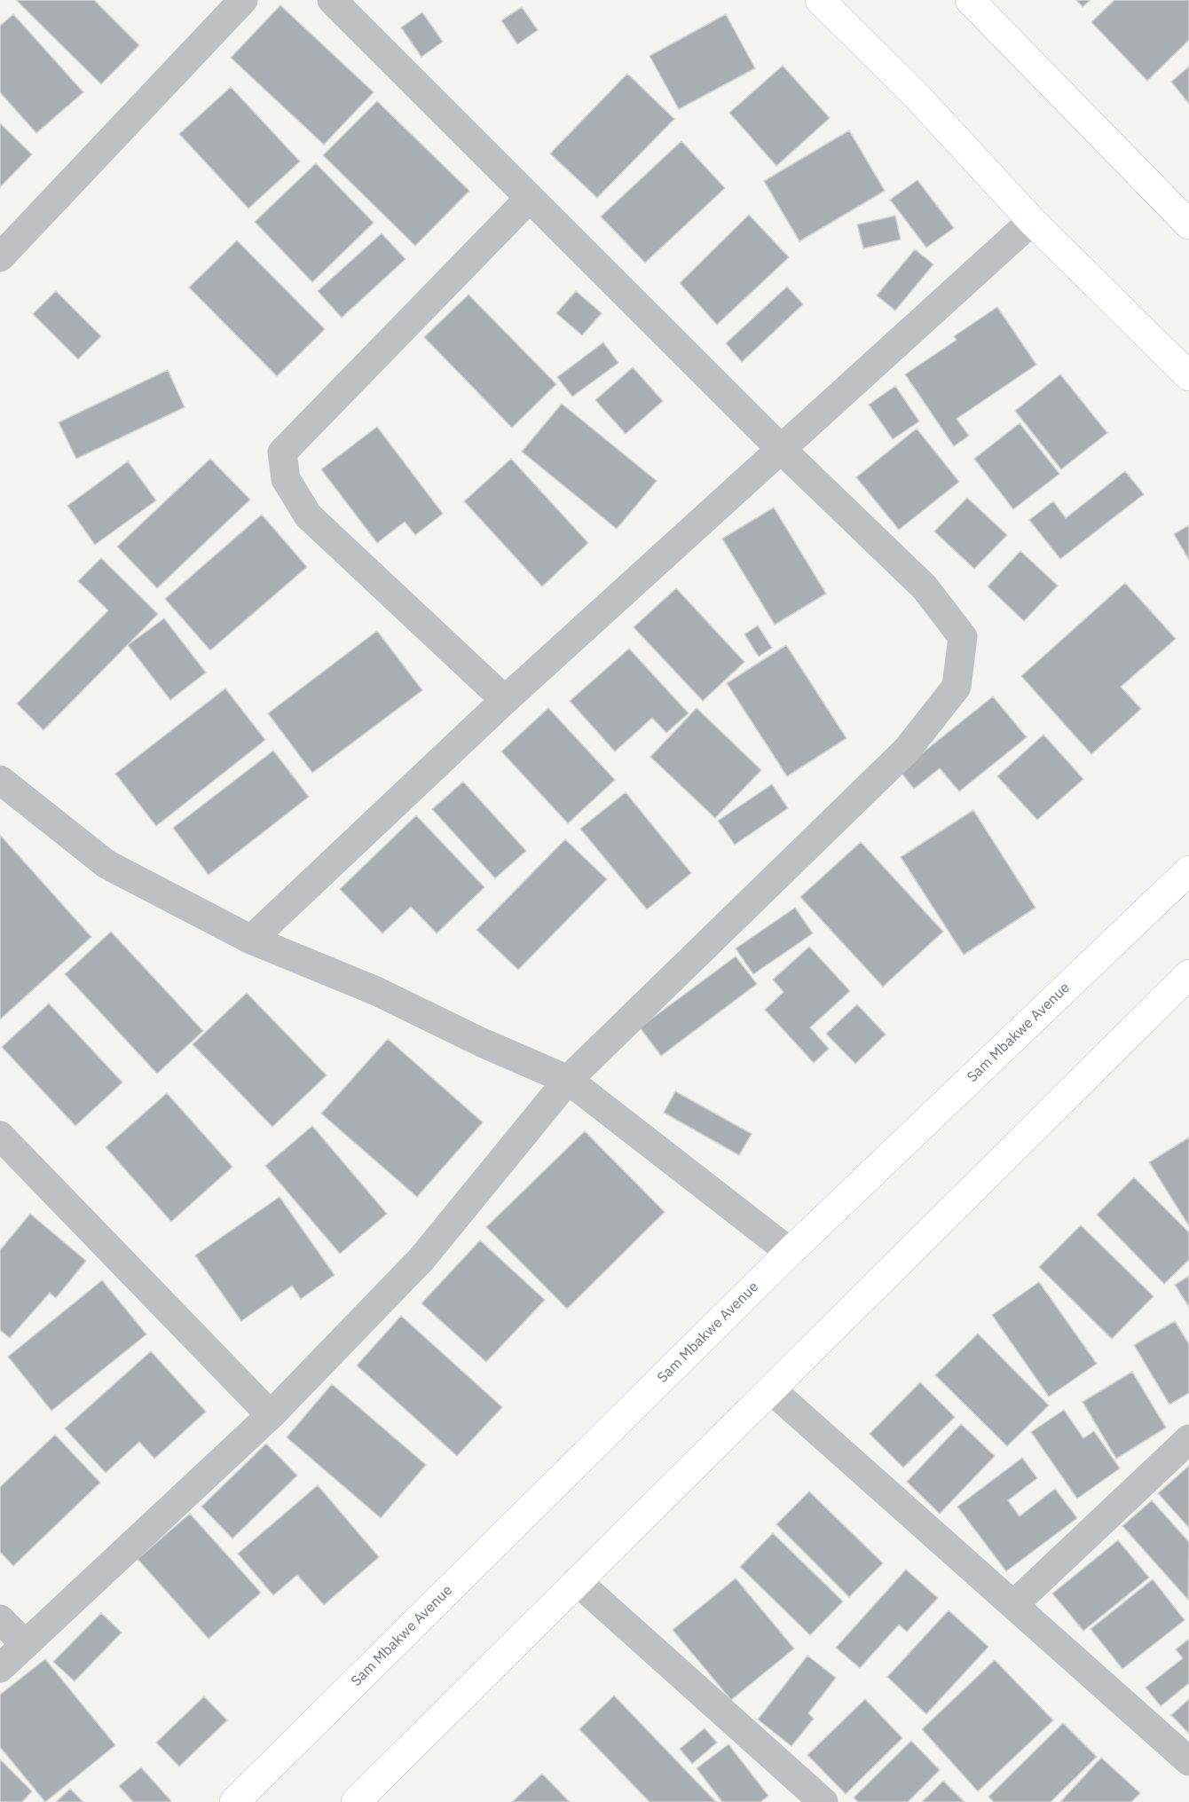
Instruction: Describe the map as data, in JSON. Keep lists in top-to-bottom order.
{
  "streets": {
    "main road": ["Sam Mbakwe Avenue"]
  }
}
